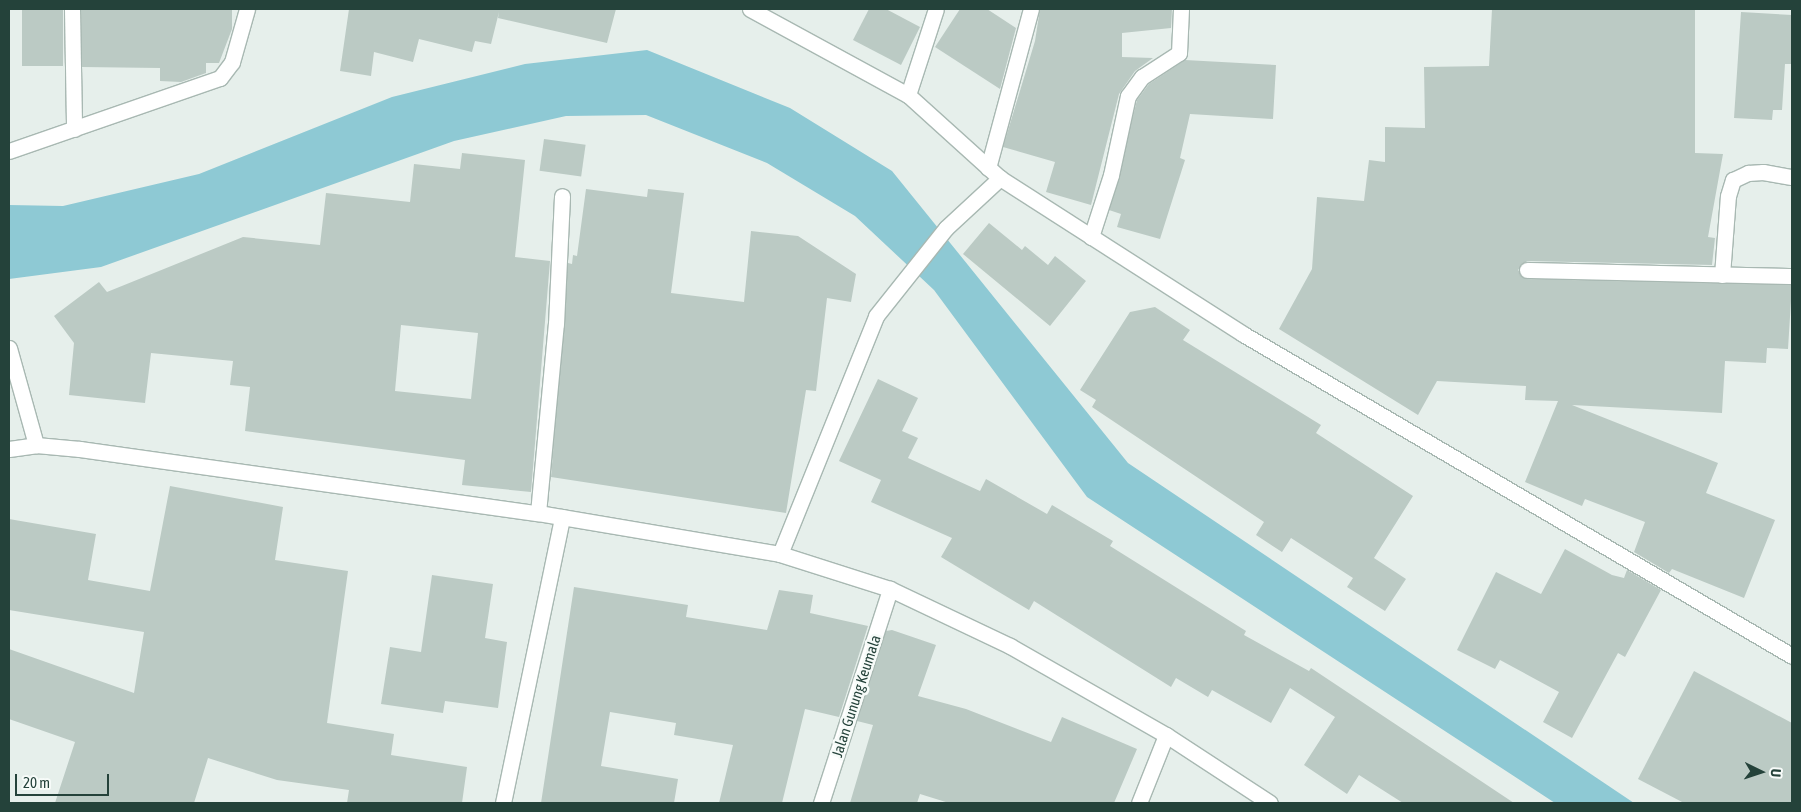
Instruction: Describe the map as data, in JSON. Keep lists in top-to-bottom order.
{
  "streets": {
    "street": ["Jalan Gunung Keumala"]
  },
  "scale_bar": "20 m",
  "north": "right"
}
